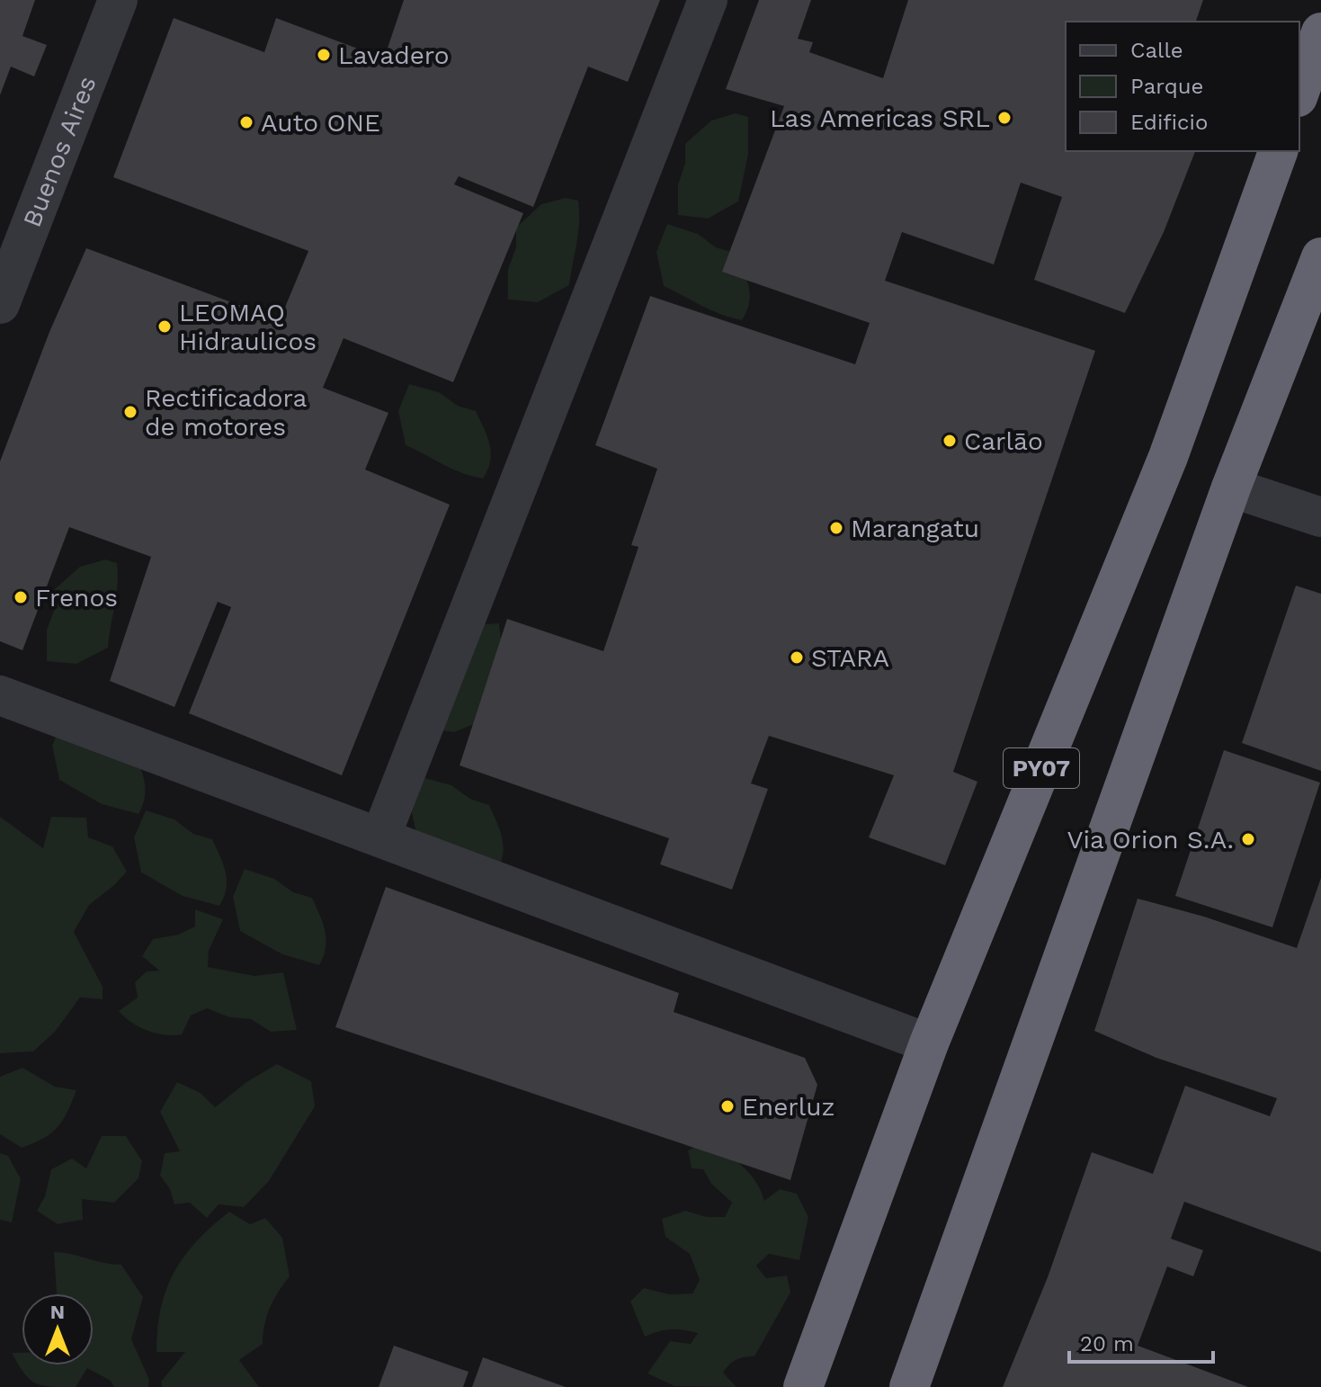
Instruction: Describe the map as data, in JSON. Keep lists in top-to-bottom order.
{
  "streets": {
    "highway": ["PY07"],
    "street": ["Buenos Aires"]
  },
  "places": [
    "Lavadero",
    "Las Americas SRL",
    "Auto ONE",
    "LEOMAQ Hidraulicos",
    "Rectificadora de motores",
    "Carlāo",
    "Marangatu",
    "Frenos",
    "STARA",
    "Via Orion S.A.",
    "Enerluz"
  ],
  "legend": ["Calle", "Parque", "Edificio"],
  "scale_bar": "20 m",
  "north": "top"
}
